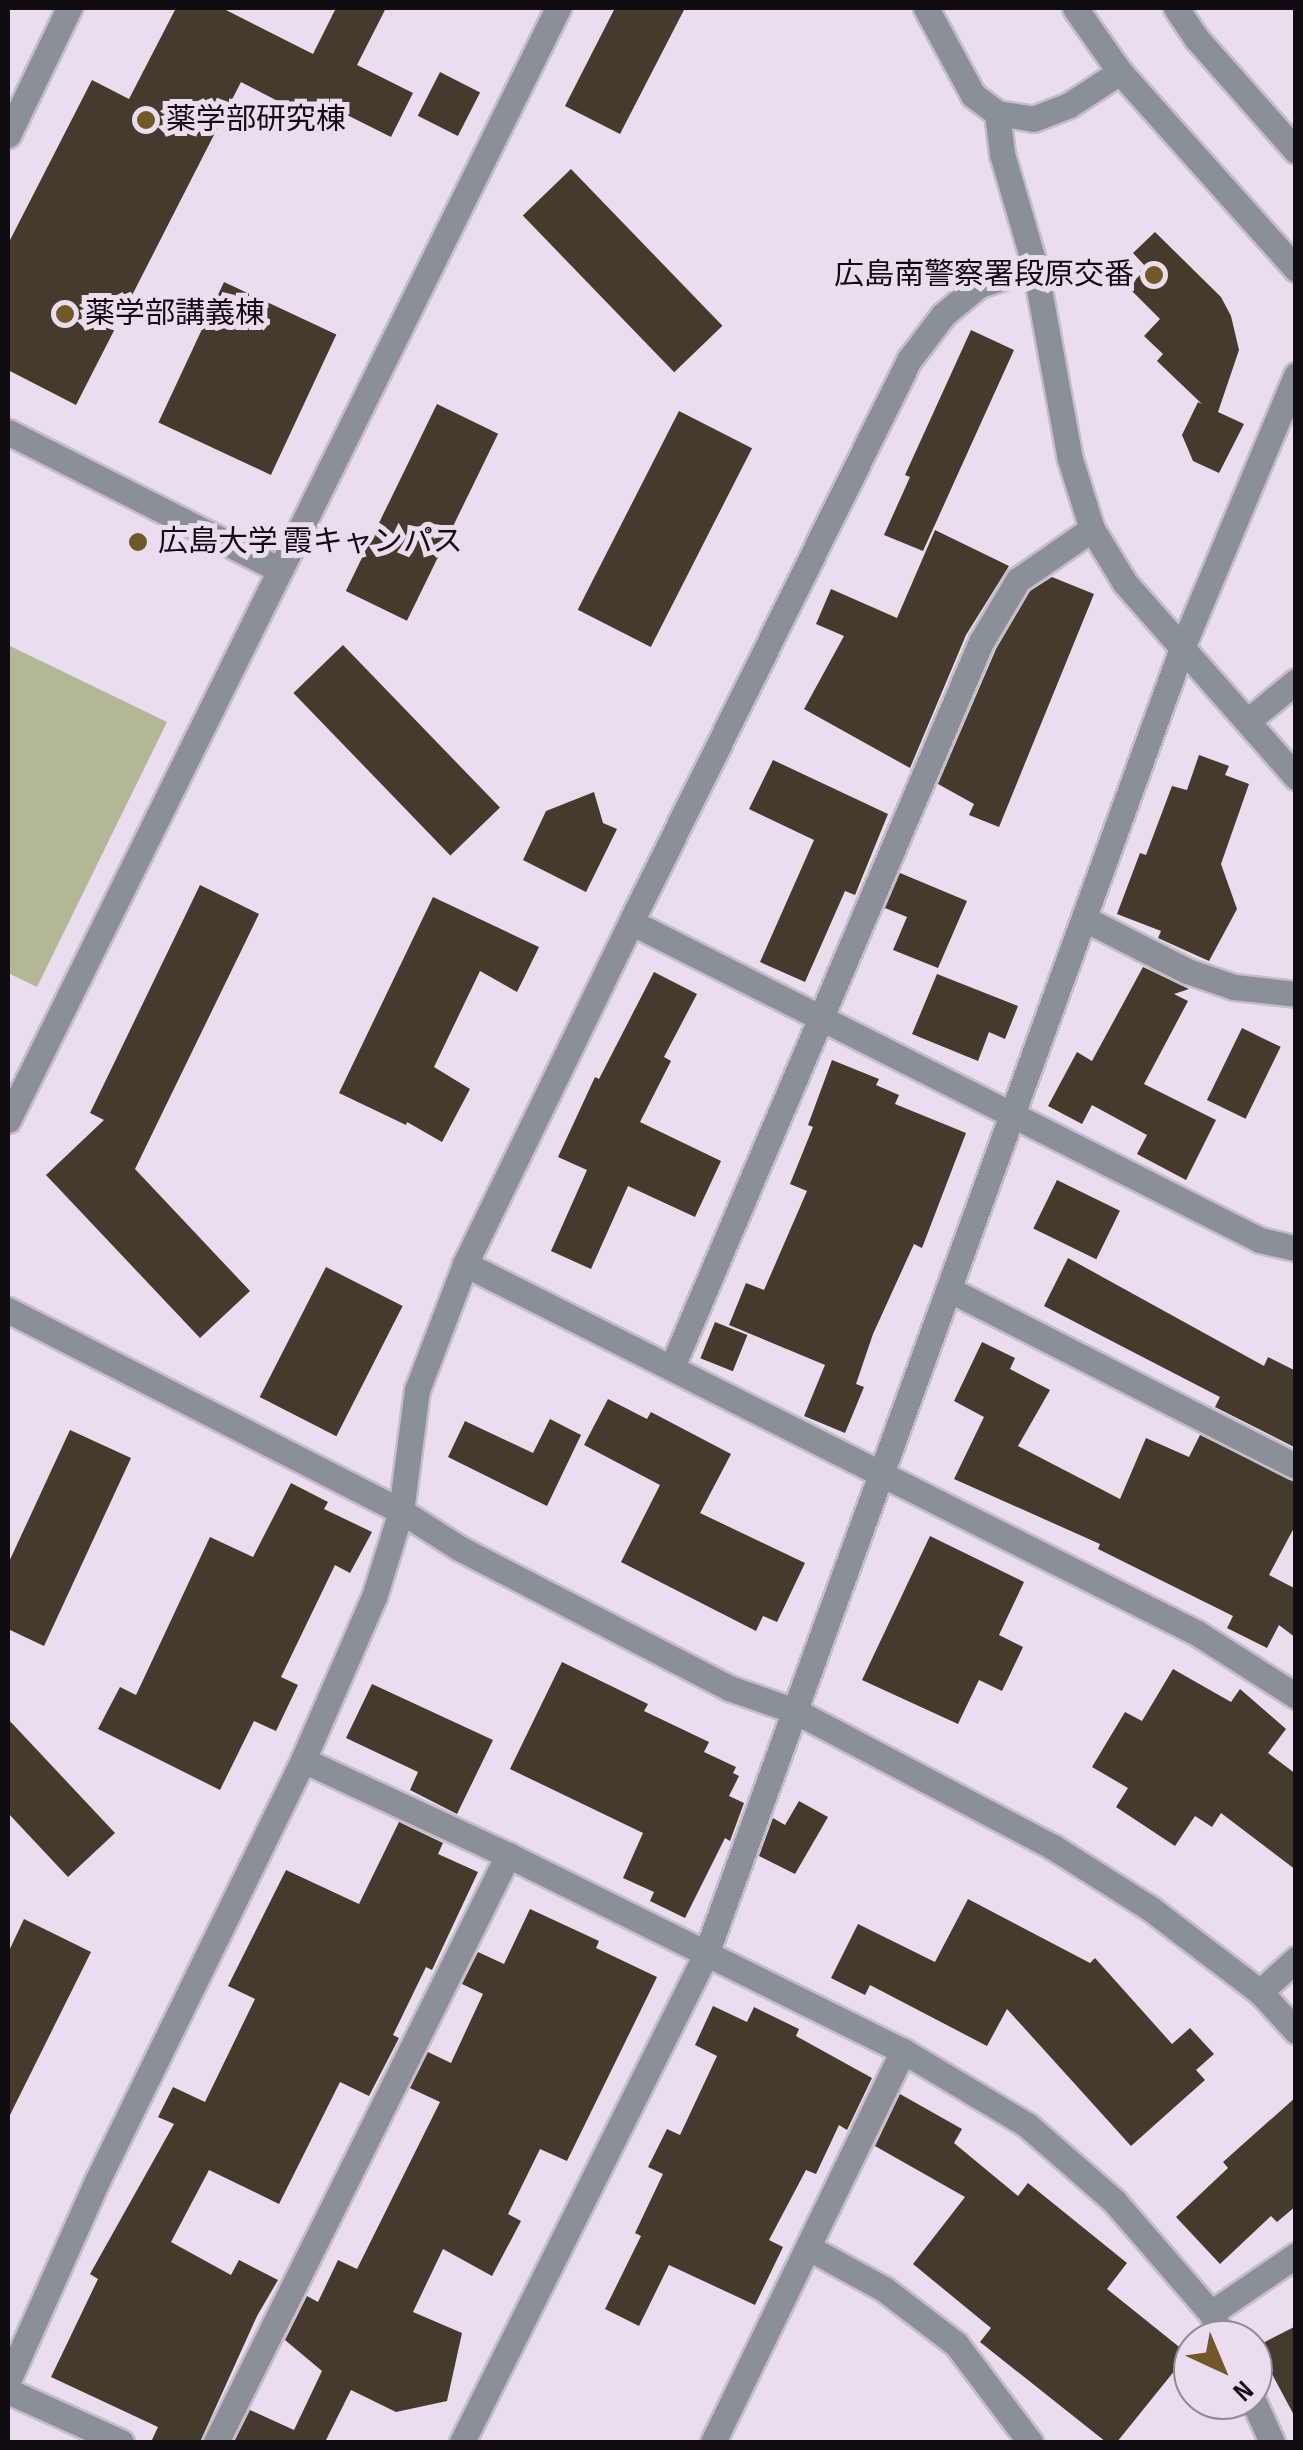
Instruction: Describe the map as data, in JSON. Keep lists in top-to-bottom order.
{
  "places": [
    "薬学部研究棟",
    "広島南警察署段原交番",
    "薬学部講義棟",
    "広島大学 霞キャンパス"
  ],
  "north": "bottom right"
}
